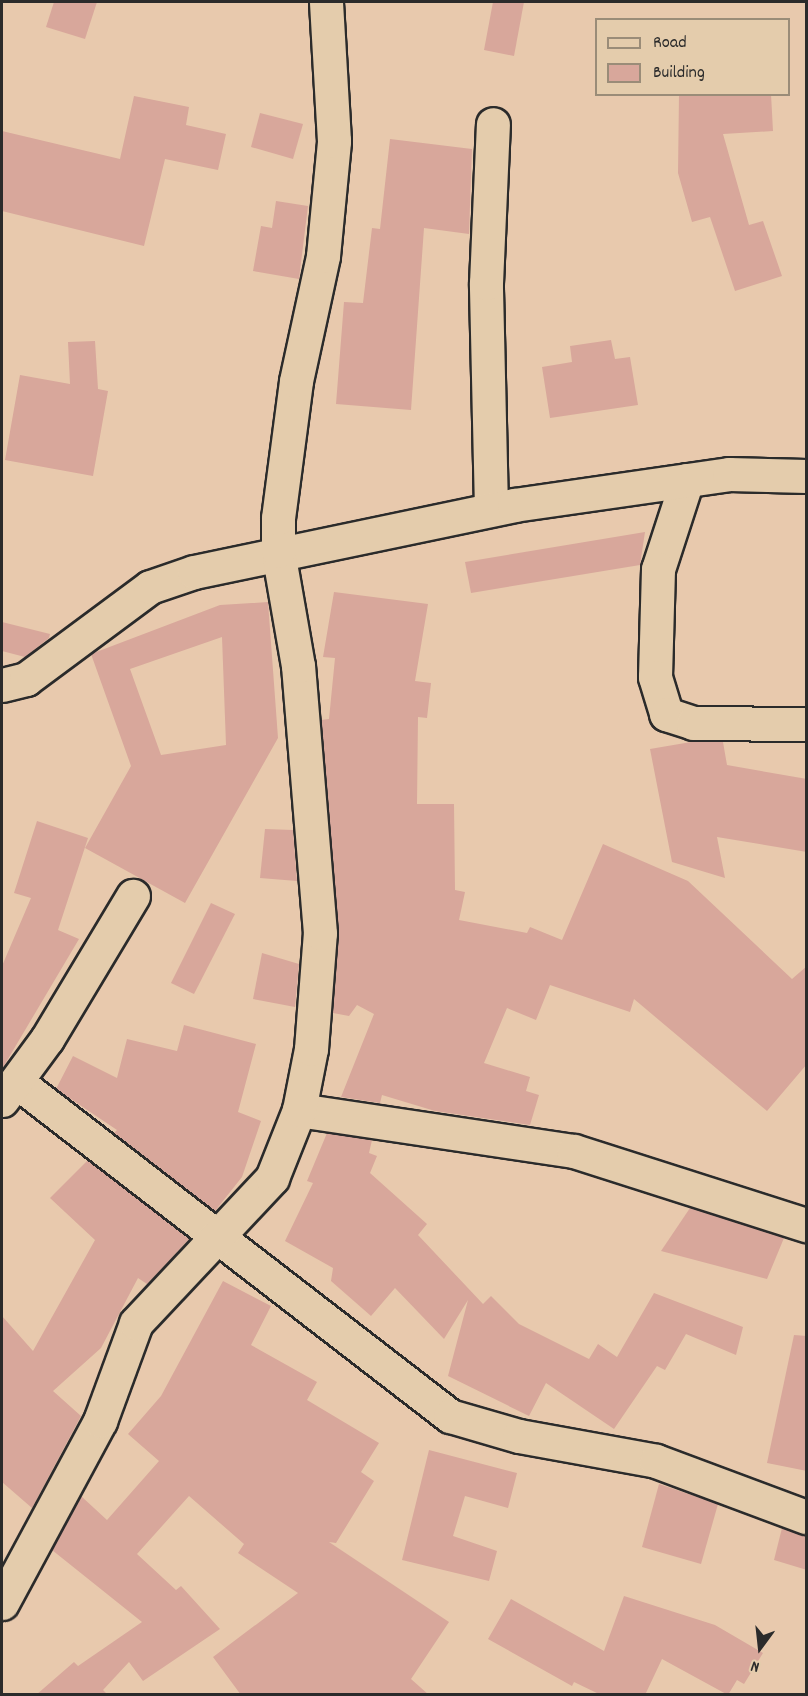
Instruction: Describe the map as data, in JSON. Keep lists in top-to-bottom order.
{
  "legend": ["Road", "Building"],
  "north": "bottom"
}
